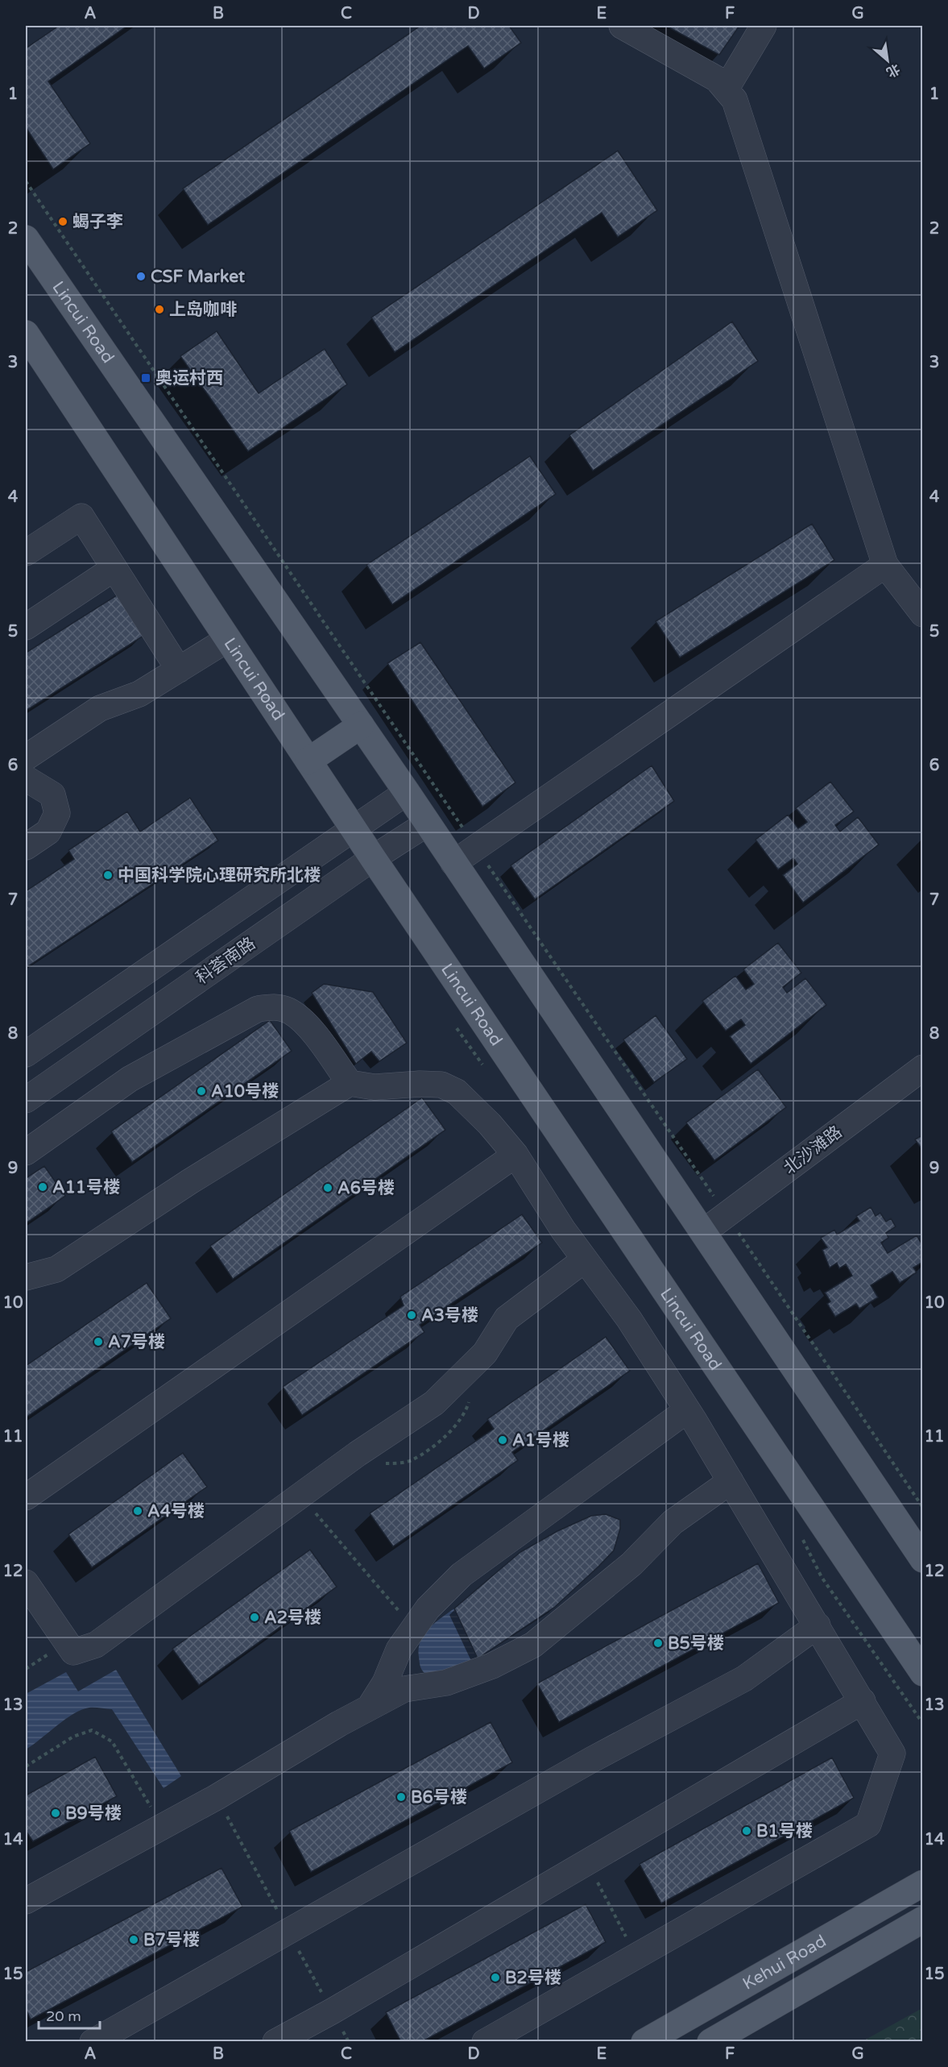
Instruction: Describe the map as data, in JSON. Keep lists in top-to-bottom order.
{
  "streets": {
    "main road": ["Lincui Road", "Kehui Road"],
    "street": ["科荟南路", "北沙滩路"]
  },
  "crossings": [
    ["Lincui Road", "科荟南路"],
    ["Lincui Road", "北沙滩路"]
  ],
  "places": {
    "other": [
      "蝎子李",
      "CSF Market",
      "上岛咖啡",
      "中国科学院心理研究所北楼",
      "A10号楼",
      "A11号楼",
      "A6号楼",
      "A3号楼",
      "A7号楼",
      "A1号楼",
      "A4号楼",
      "A2号楼",
      "B5号楼",
      "B6号楼",
      "B9号楼",
      "B1号楼",
      "B7号楼",
      "B2号楼"
    ],
    "transit": ["奥运村西"]
  },
  "scale_bar": "20 m",
  "north": "bottom right",
  "grid": {
    "columns": [
      "A",
      "B",
      "C",
      "D",
      "E",
      "F",
      "G"
    ],
    "rows": [
      "1",
      "2",
      "3",
      "4",
      "5",
      "6",
      "7",
      "8",
      "9",
      "10",
      "11",
      "12",
      "13",
      "14",
      "15"
    ]
  }
}
